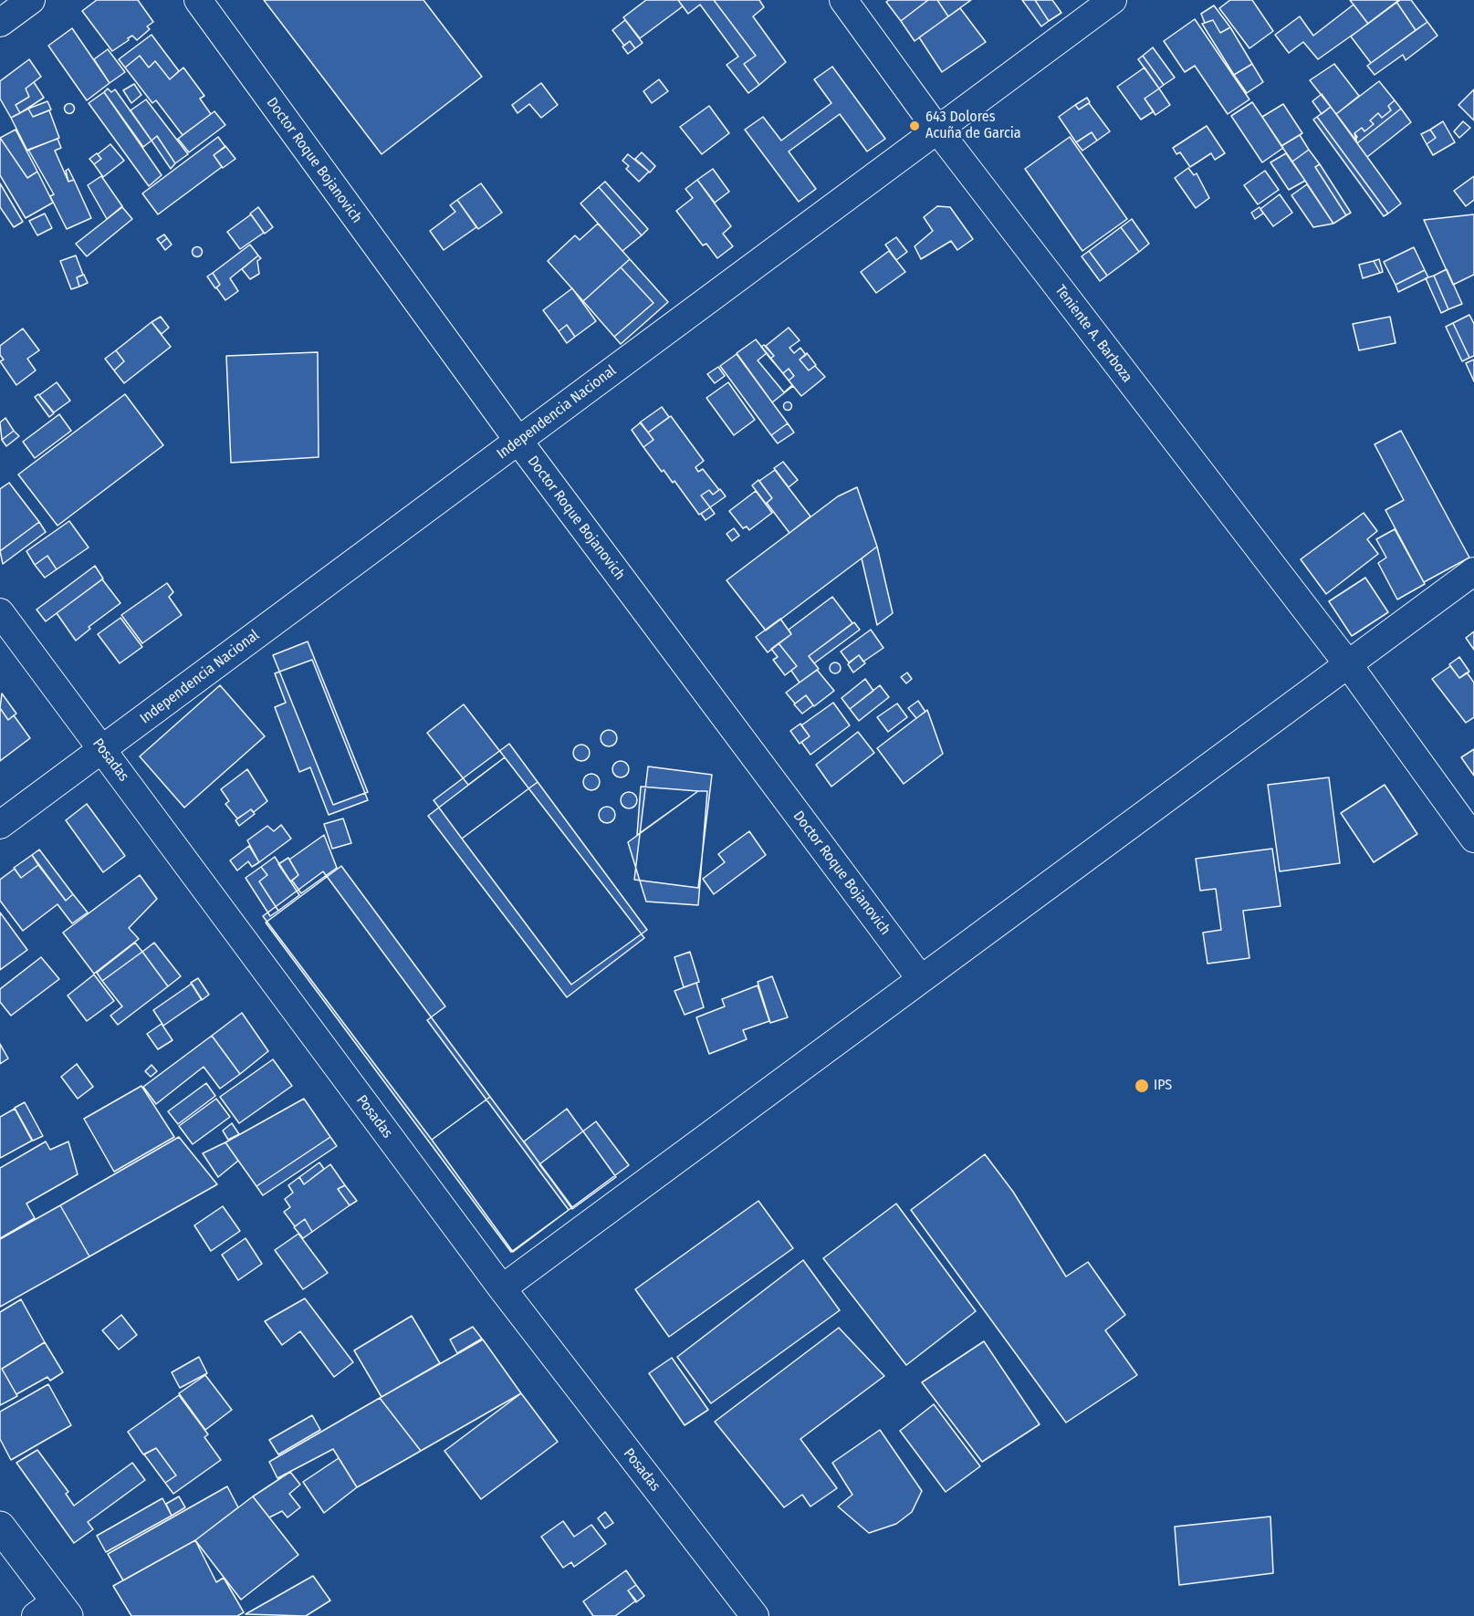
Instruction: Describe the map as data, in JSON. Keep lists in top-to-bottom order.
{
  "streets": {
    "street": [
      "Doctor Roque Bojanovich",
      "Teniente A. Barboza",
      "Independencia Nacional",
      "Posadas"
    ]
  },
  "crossings": [
    ["Doctor Roque Bojanovich", "Independencia Nacional"],
    ["Teniente A. Barboza", "Independencia Nacional"],
    ["Independencia Nacional", "Posadas"]
  ],
  "places": ["643 Dolores Acuña de Garcia", "IPS"]
}
